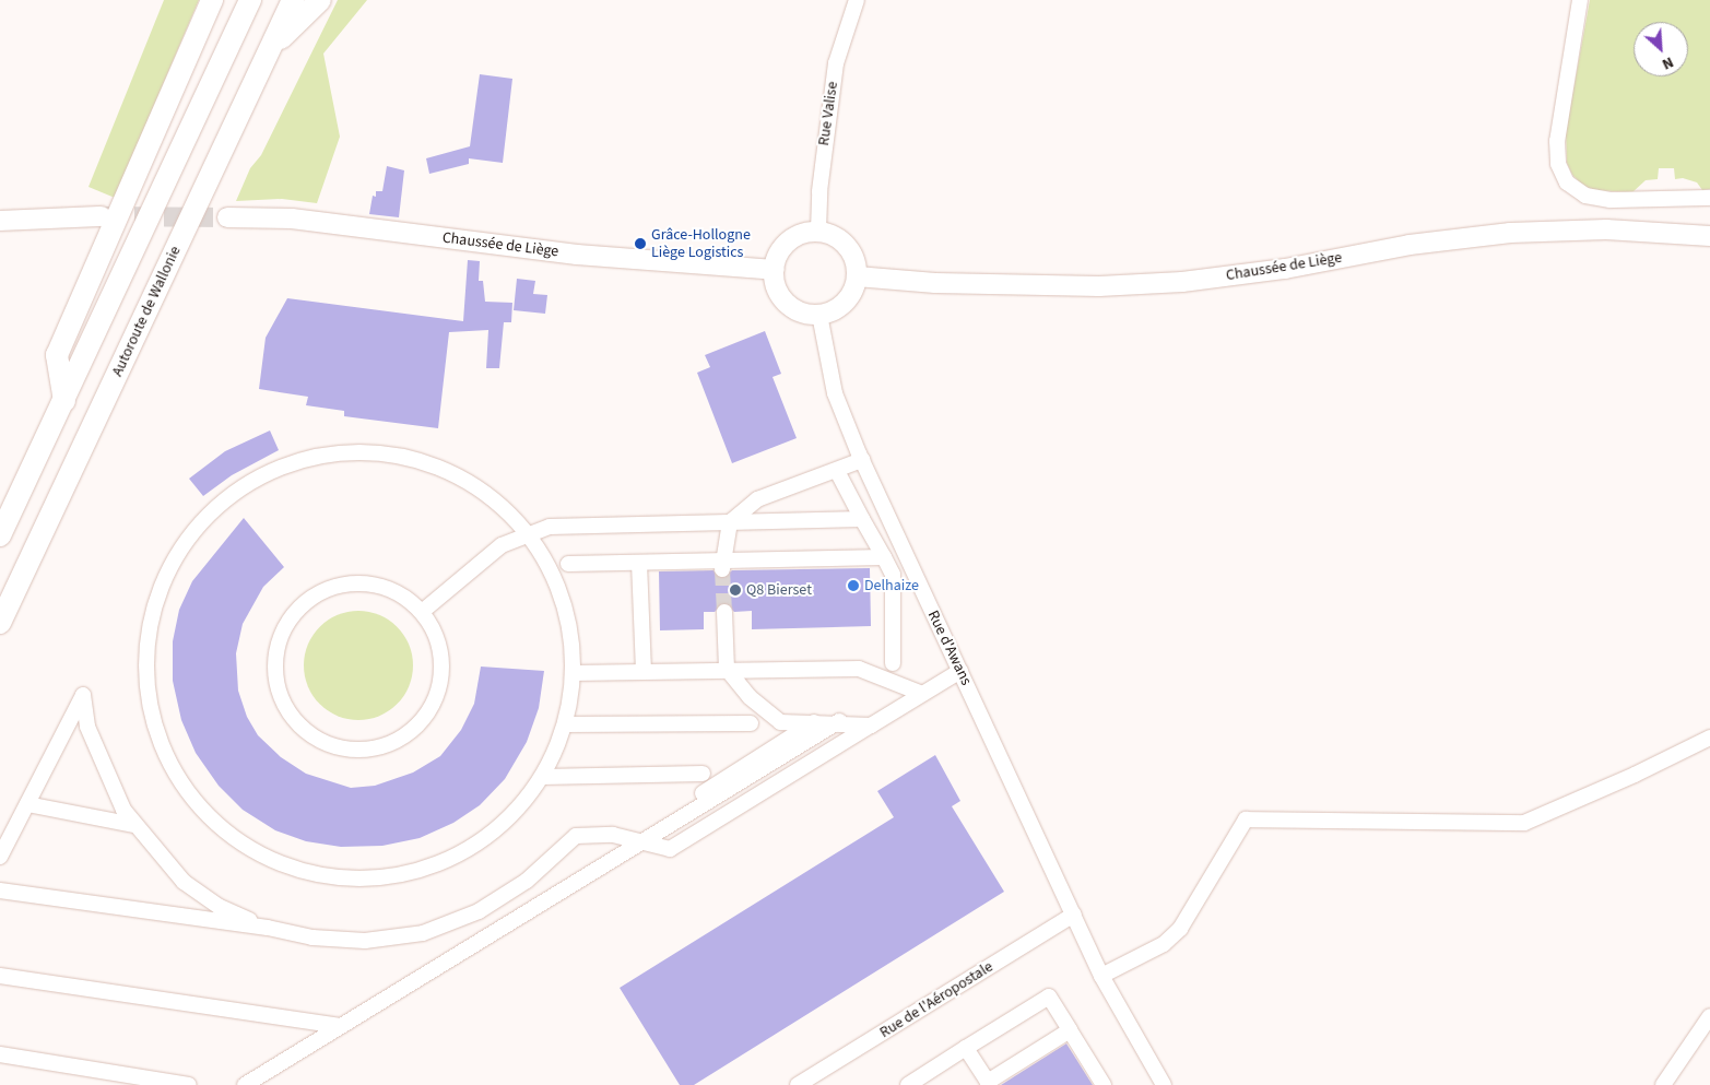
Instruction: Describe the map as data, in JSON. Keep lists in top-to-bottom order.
{
  "streets": {
    "highway": ["Autoroute de Wallonie"],
    "main road": ["Chaussée de Liège"],
    "street": ["Rue Valise", "Rue d'Awans", "Rue de l'Aéropostale"]
  },
  "crossings": [
    ["Rue Valise", "Chaussée de Liège"],
    ["Rue Valise", "Rue d'Awans"],
    ["Chaussée de Liège", "Rue d'Awans"],
    ["Rue d'Awans", "Rue de l'Aéropostale"]
  ],
  "places": ["Grâce-Hollogne Liège Logistics", "Delhaize", "Q8 Bierset"],
  "north": "bottom right"
}
